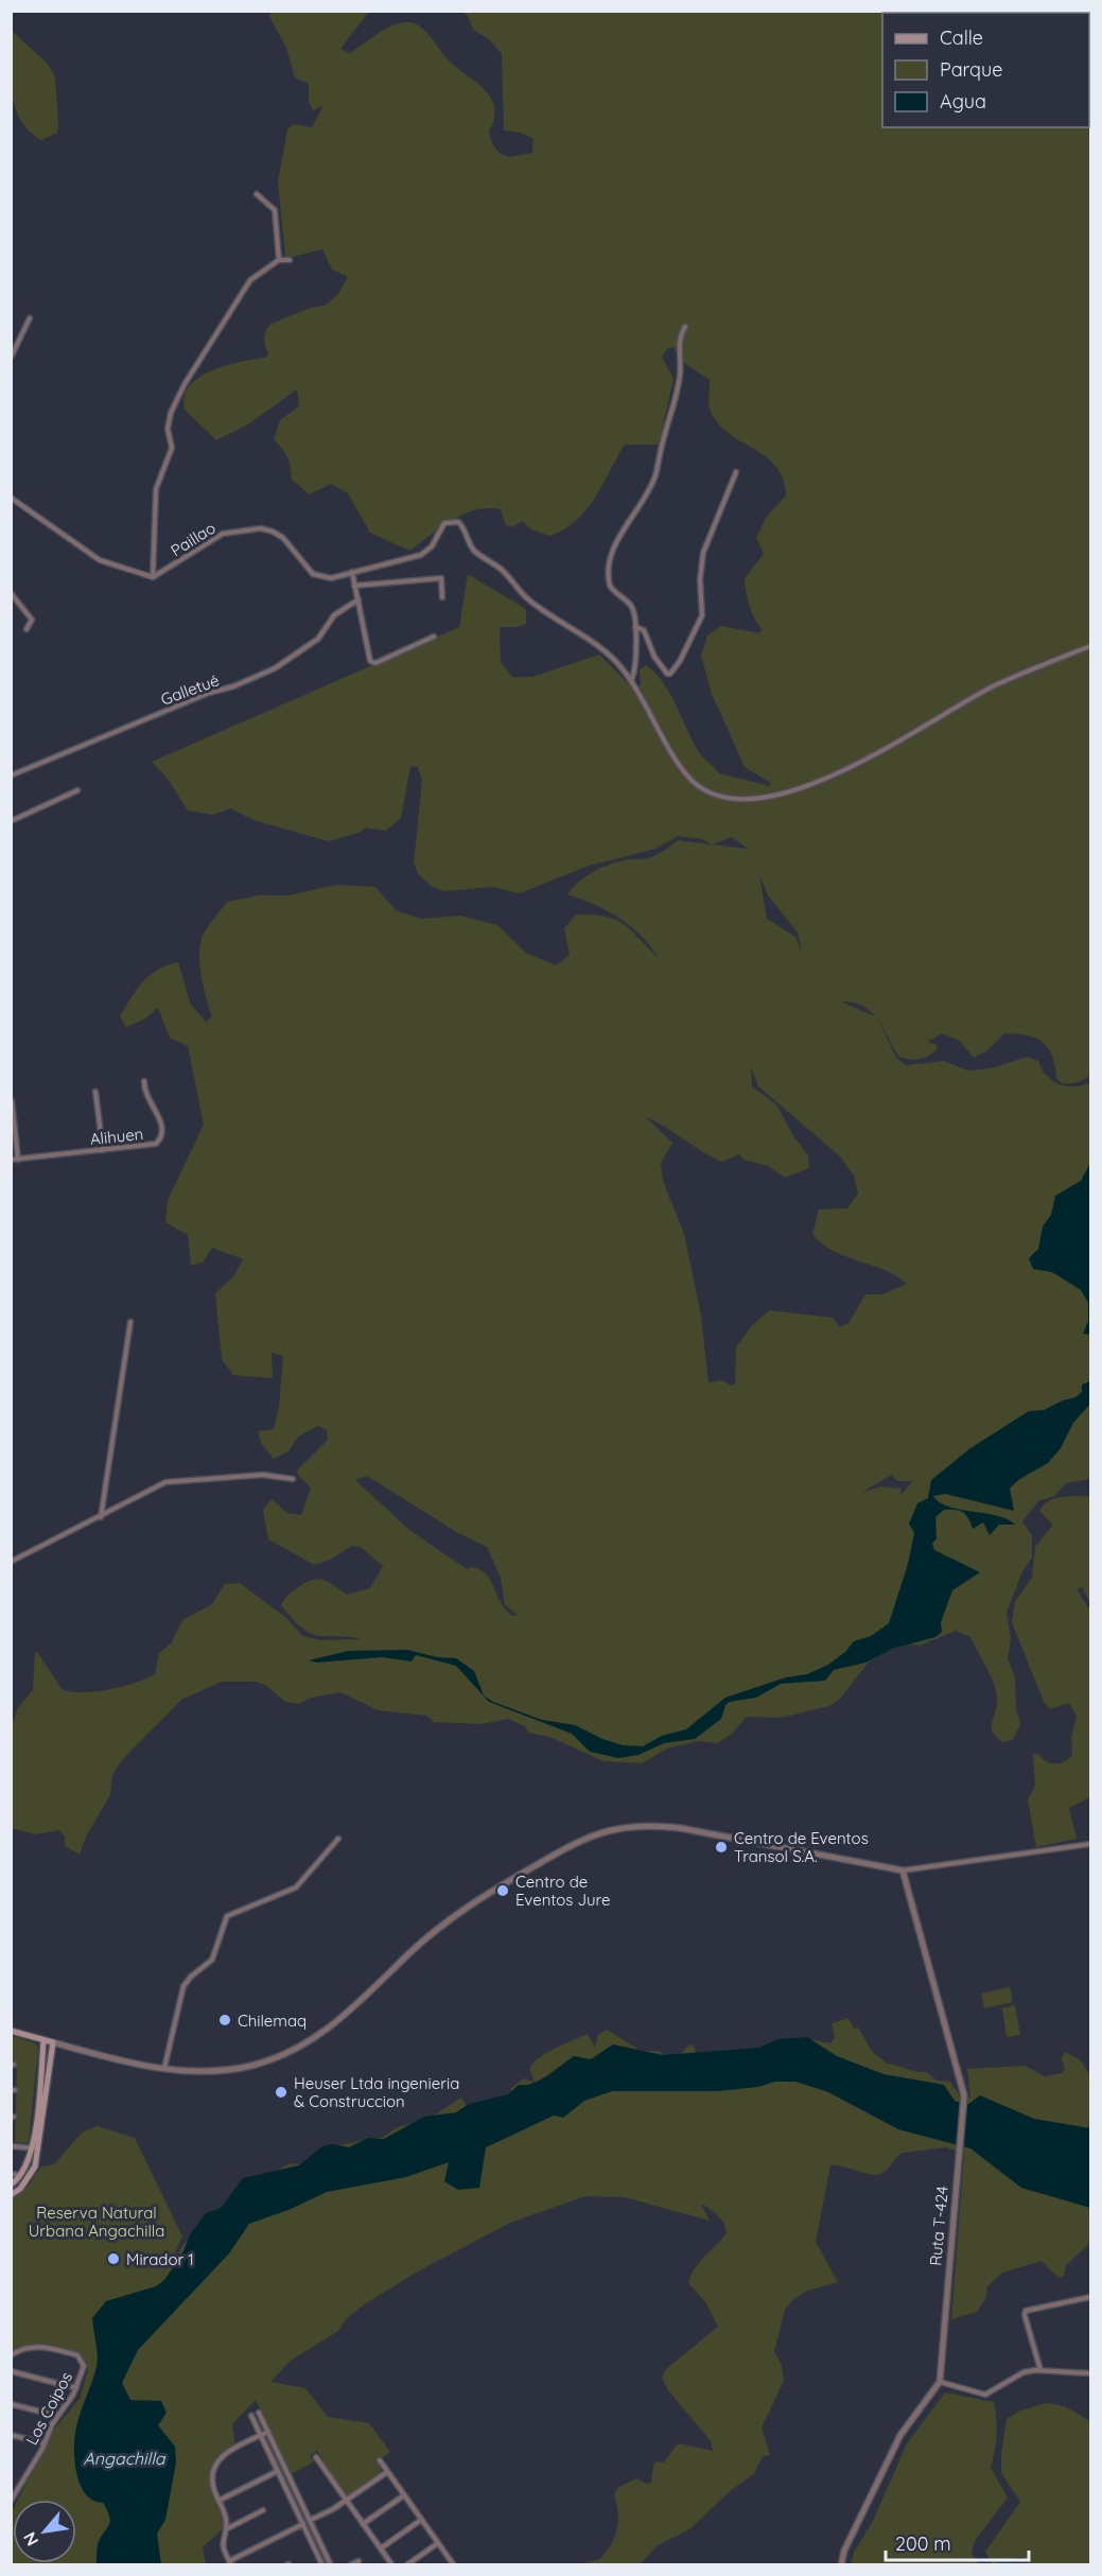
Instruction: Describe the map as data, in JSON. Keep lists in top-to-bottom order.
{
  "streets": {
    "street": [
      "Paillao",
      "Galletué",
      "Alihuen",
      "Ruta T-424",
      "Los Coipos"
    ]
  },
  "water": ["Angachilla"],
  "parks": ["Reserva Natural Urbana Angachilla"],
  "places": [
    "Centro de Eventos Transol S.A.",
    "Centro de Eventos Jure",
    "Chilemaq",
    "Heuser Ltda ingenieria & Construccion",
    "Mirador 1"
  ],
  "legend": ["Calle", "Parque", "Agua"],
  "scale_bar": "200 m",
  "north": "bottom left"
}
